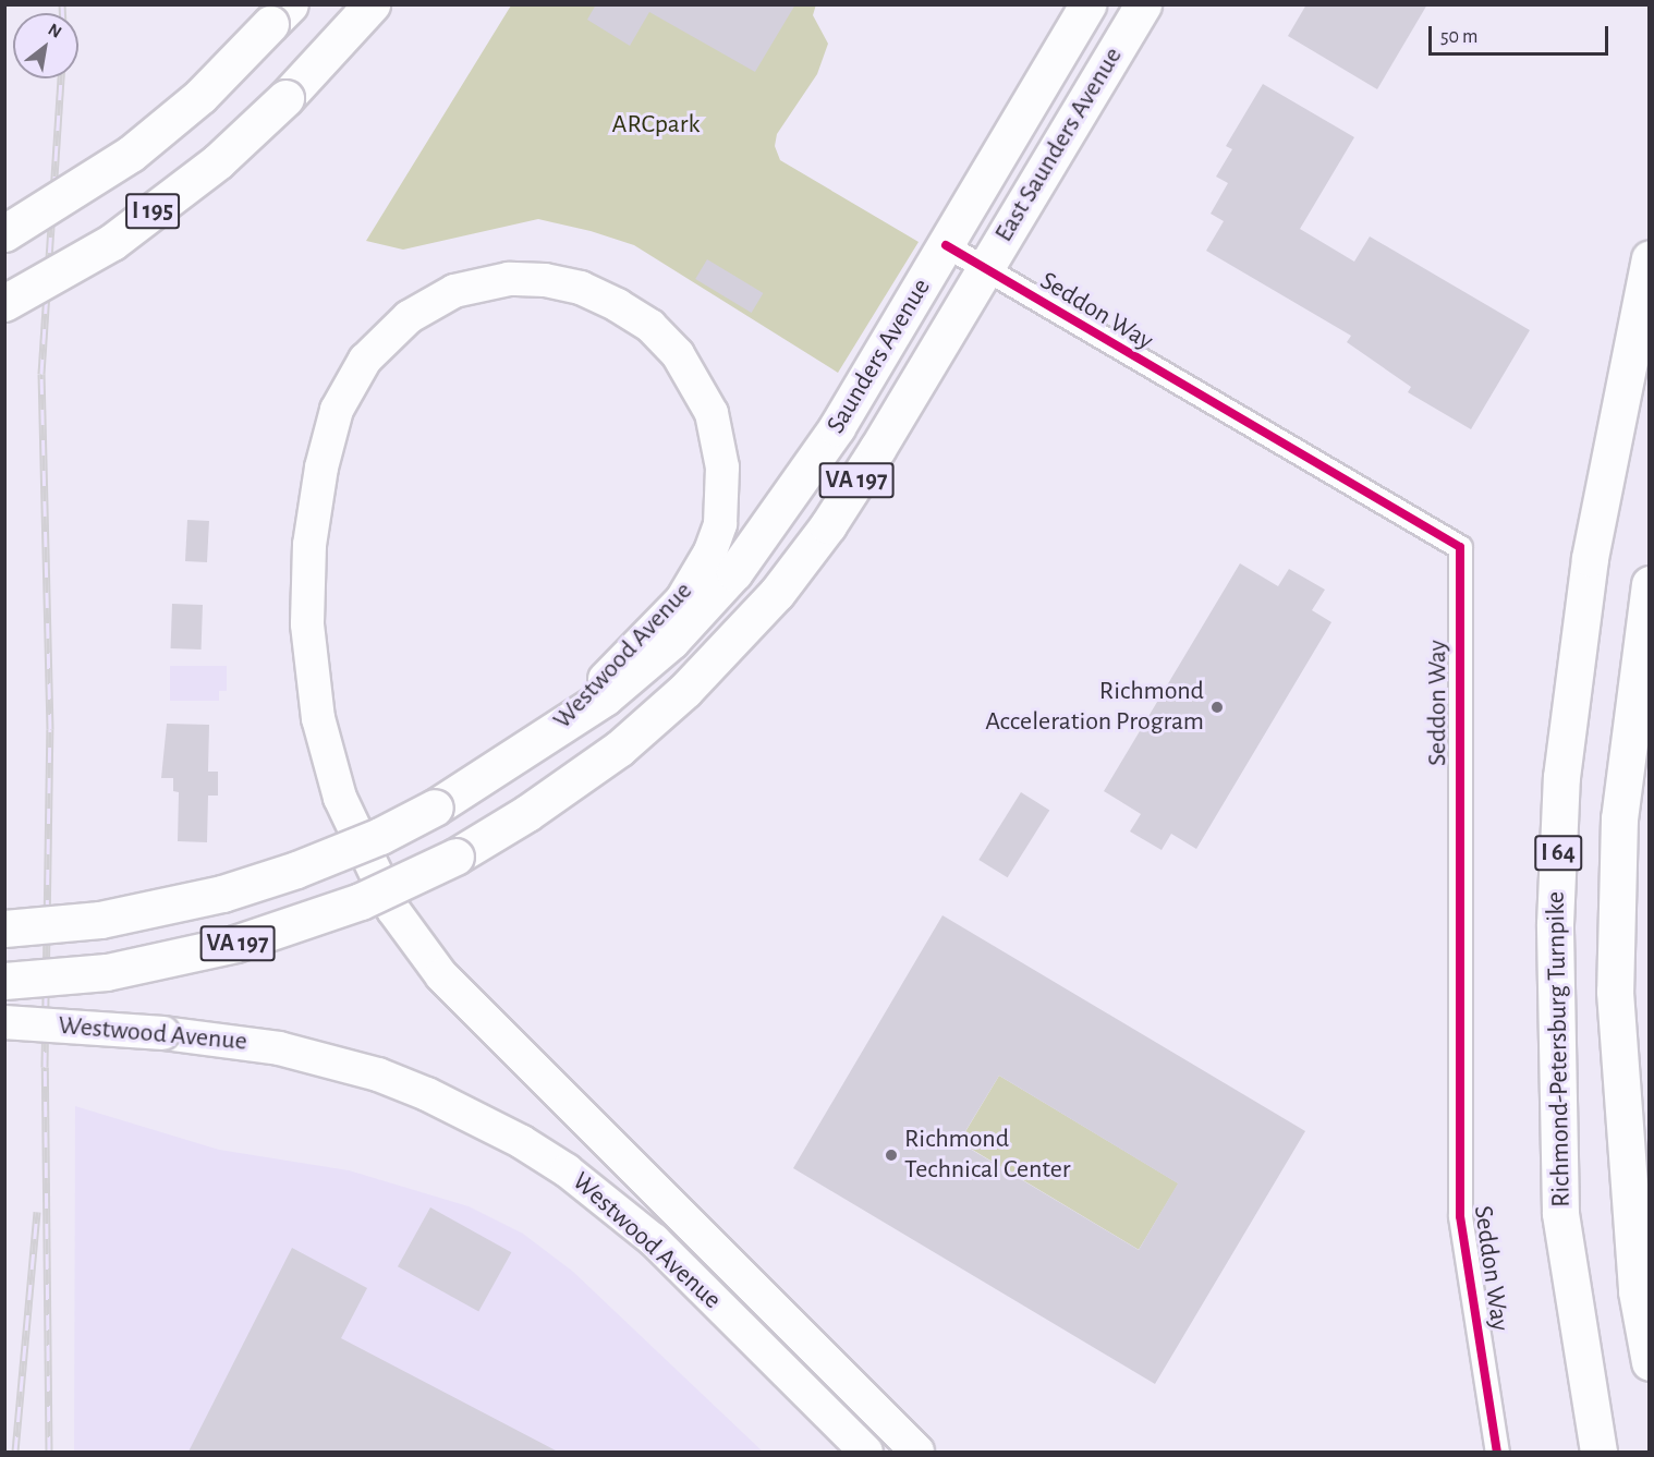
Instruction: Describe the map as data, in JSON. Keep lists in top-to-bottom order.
{
  "streets": {
    "main road": [
      "East Saunders Avenue",
      "I 195",
      "Saunders Avenue",
      "VA 197",
      "Westwood Avenue",
      "I 64",
      "Richmond-Petersburg Turnpike"
    ],
    "street": ["Seddon Way"]
  },
  "crossings": [
    ["East Saunders Avenue", "Seddon Way"],
    ["Seddon Way", "Saunders Avenue"],
    ["Saunders Avenue", "Westwood Avenue"]
  ],
  "parks": ["ARCpark"],
  "places": ["Richmond Acceleration Program", "Richmond Technical Center"],
  "scale_bar": "50 m",
  "north": "top right"
}
